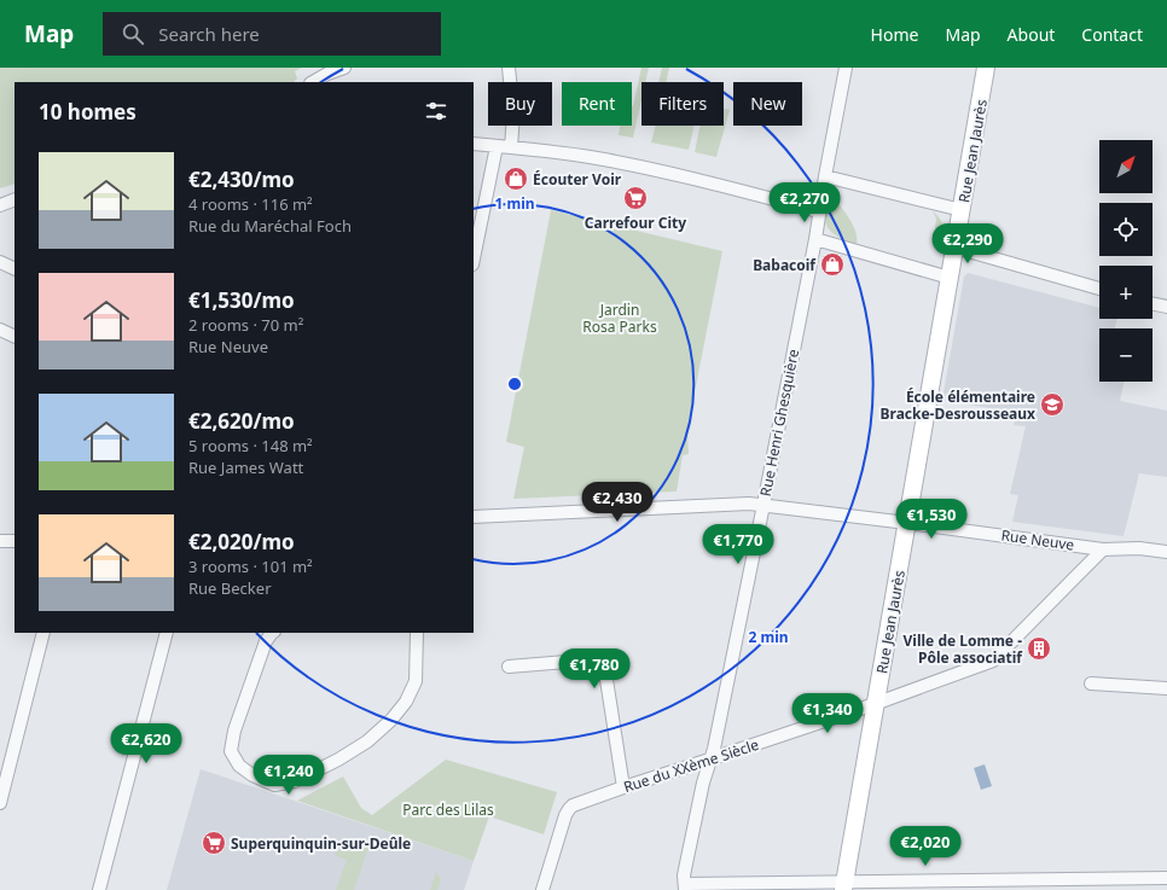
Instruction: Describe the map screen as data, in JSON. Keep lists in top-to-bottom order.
{
  "streets": {
    "street": [
      "Rue Jean Jaurès",
      "Rue Henri Ghesquière",
      "Rue Neuve",
      "Rue du XXème Siècle"
    ]
  },
  "crossings": [
    ["Rue Jean Jaurès", "Rue Neuve"],
    ["Rue Jean Jaurès", "Rue du XXème Siècle"],
    ["Rue Henri Ghesquière", "Rue Neuve"],
    ["Rue Henri Ghesquière", "Rue du XXème Siècle"],
    ["Rue Neuve", "Rue du XXème Siècle"]
  ],
  "parks": ["Jardin Rosa Parks", "Parc des Lilas"],
  "places": {
    "shop": ["Écouter Voir", "Babacoif"],
    "supermarket": ["Carrefour City", "Superquinquin-sur-Deûle"],
    "school or university": ["École élémentaire Bracke-Desrousseaux"],
    "building": ["Ville de Lomme - Pôle associatif"]
  },
  "north": "top right",
  "page": {
    "header": "Map",
    "search": "Search here",
    "nav": [
      "Home",
      "Map",
      "About",
      "Contact"
    ],
    "chip": [
      "Buy",
      "Rent",
      "Filters",
      "New"
    ],
    "heading": "10 homes",
    "map_buttons": ["+", "−"],
    "list": [
      {
        "name": "€2,430/mo",
        "note": "4 rooms · 116 m² · Rue du Maréchal Foch"
      },
      {
        "name": "€1,530/mo",
        "note": "2 rooms · 70 m² · Rue Neuve"
      },
      {
        "name": "€2,620/mo",
        "note": "5 rooms · 148 m² · Rue James Watt"
      },
      {
        "name": "€2,020/mo",
        "note": "3 rooms · 101 m² · Rue Becker"
      }
    ],
    "price": [
      "€2,270",
      "€2,290",
      "€2,430",
      "€1,530",
      "€1,770",
      "€1,780",
      "€1,340",
      "€2,620",
      "€1,240",
      "€2,020"
    ]
  },
  "rings": ["1 min", "2 min"]
}
